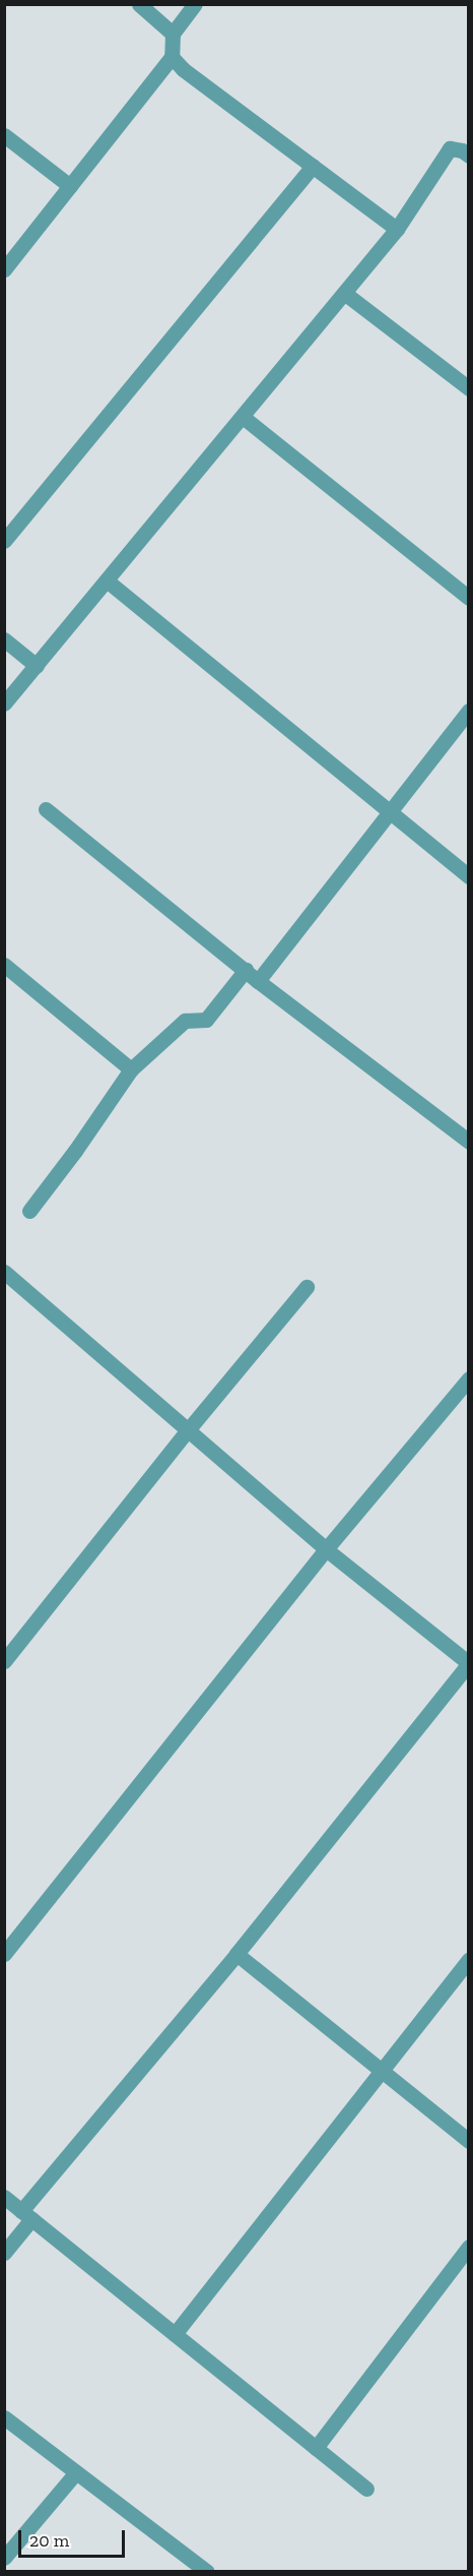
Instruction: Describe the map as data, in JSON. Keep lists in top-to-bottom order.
{
  "scale_bar": "20 m"
}
